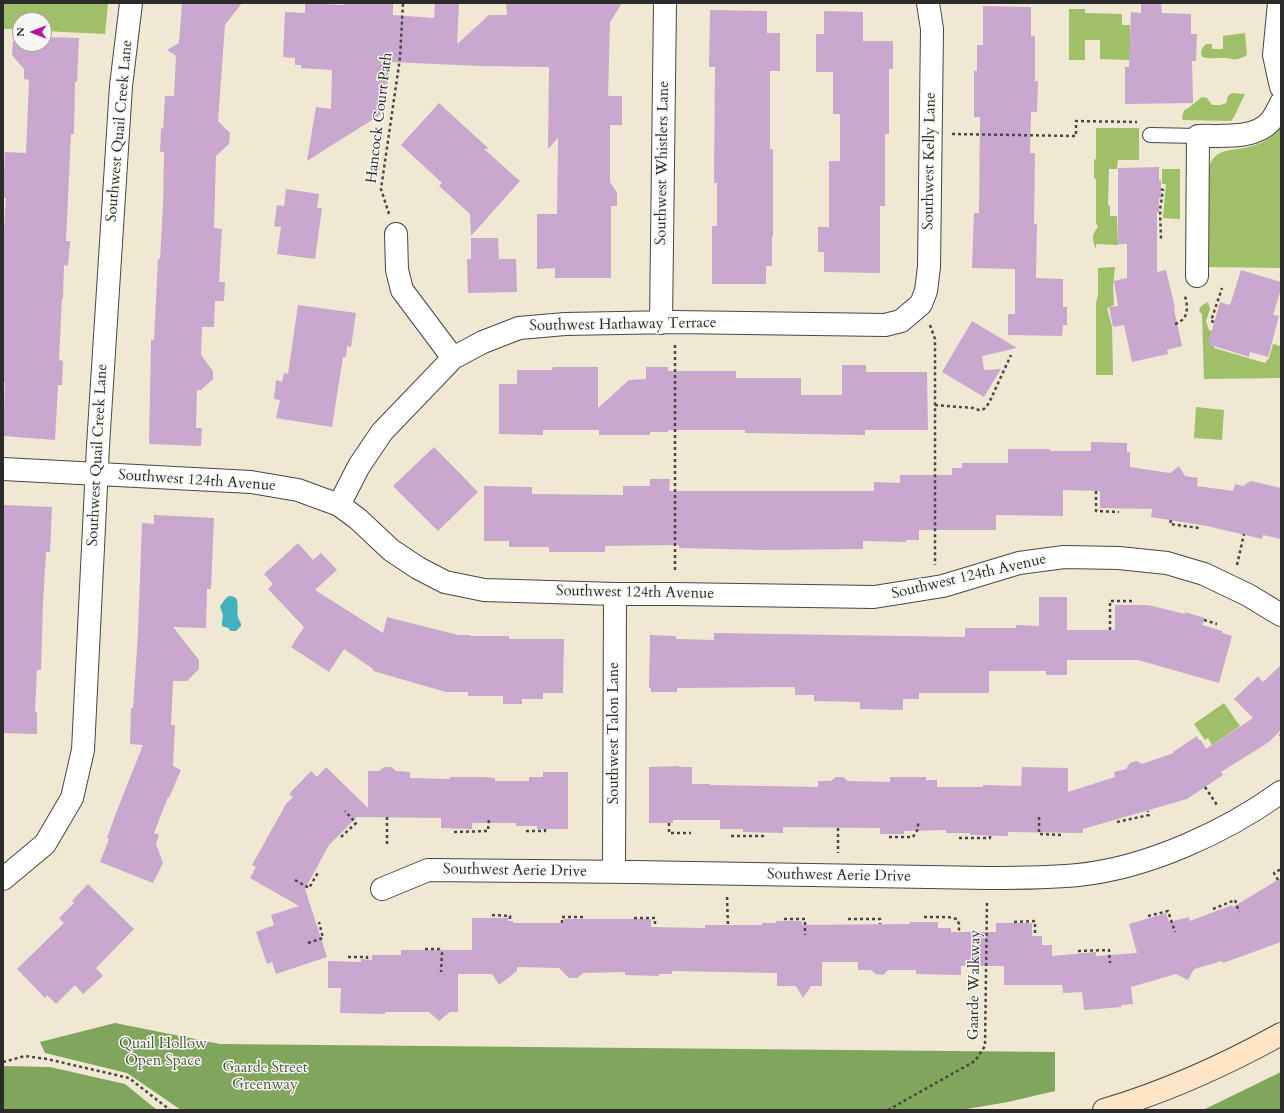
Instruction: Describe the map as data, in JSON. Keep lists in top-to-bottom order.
{
  "streets": {
    "street": [
      "Southwest Quail Creek Lane",
      "Southwest Kelly Lane",
      "Southwest Whistlers Lane",
      "Southwest Hathaway Terrace",
      "Southwest 124th Avenue",
      "Southwest Talon Lane",
      "Southwest Aerie Drive"
    ],
    "path": ["Hancock Court Path", "Gaarde Walkway"]
  },
  "crossings": [
    ["Southwest Quail Creek Lane", "Southwest 124th Avenue"],
    ["Southwest Kelly Lane", "Southwest Hathaway Terrace"],
    ["Southwest Whistlers Lane", "Southwest Hathaway Terrace"],
    ["Southwest Hathaway Terrace", "Southwest 124th Avenue"],
    ["Southwest 124th Avenue", "Southwest Talon Lane"],
    ["Southwest Talon Lane", "Southwest Aerie Drive"],
    ["Southwest Aerie Drive", "Gaarde Walkway"]
  ],
  "parks": ["Quail Hollow Open Space", "Gaarde Street Greenway"],
  "north": "left"
}
